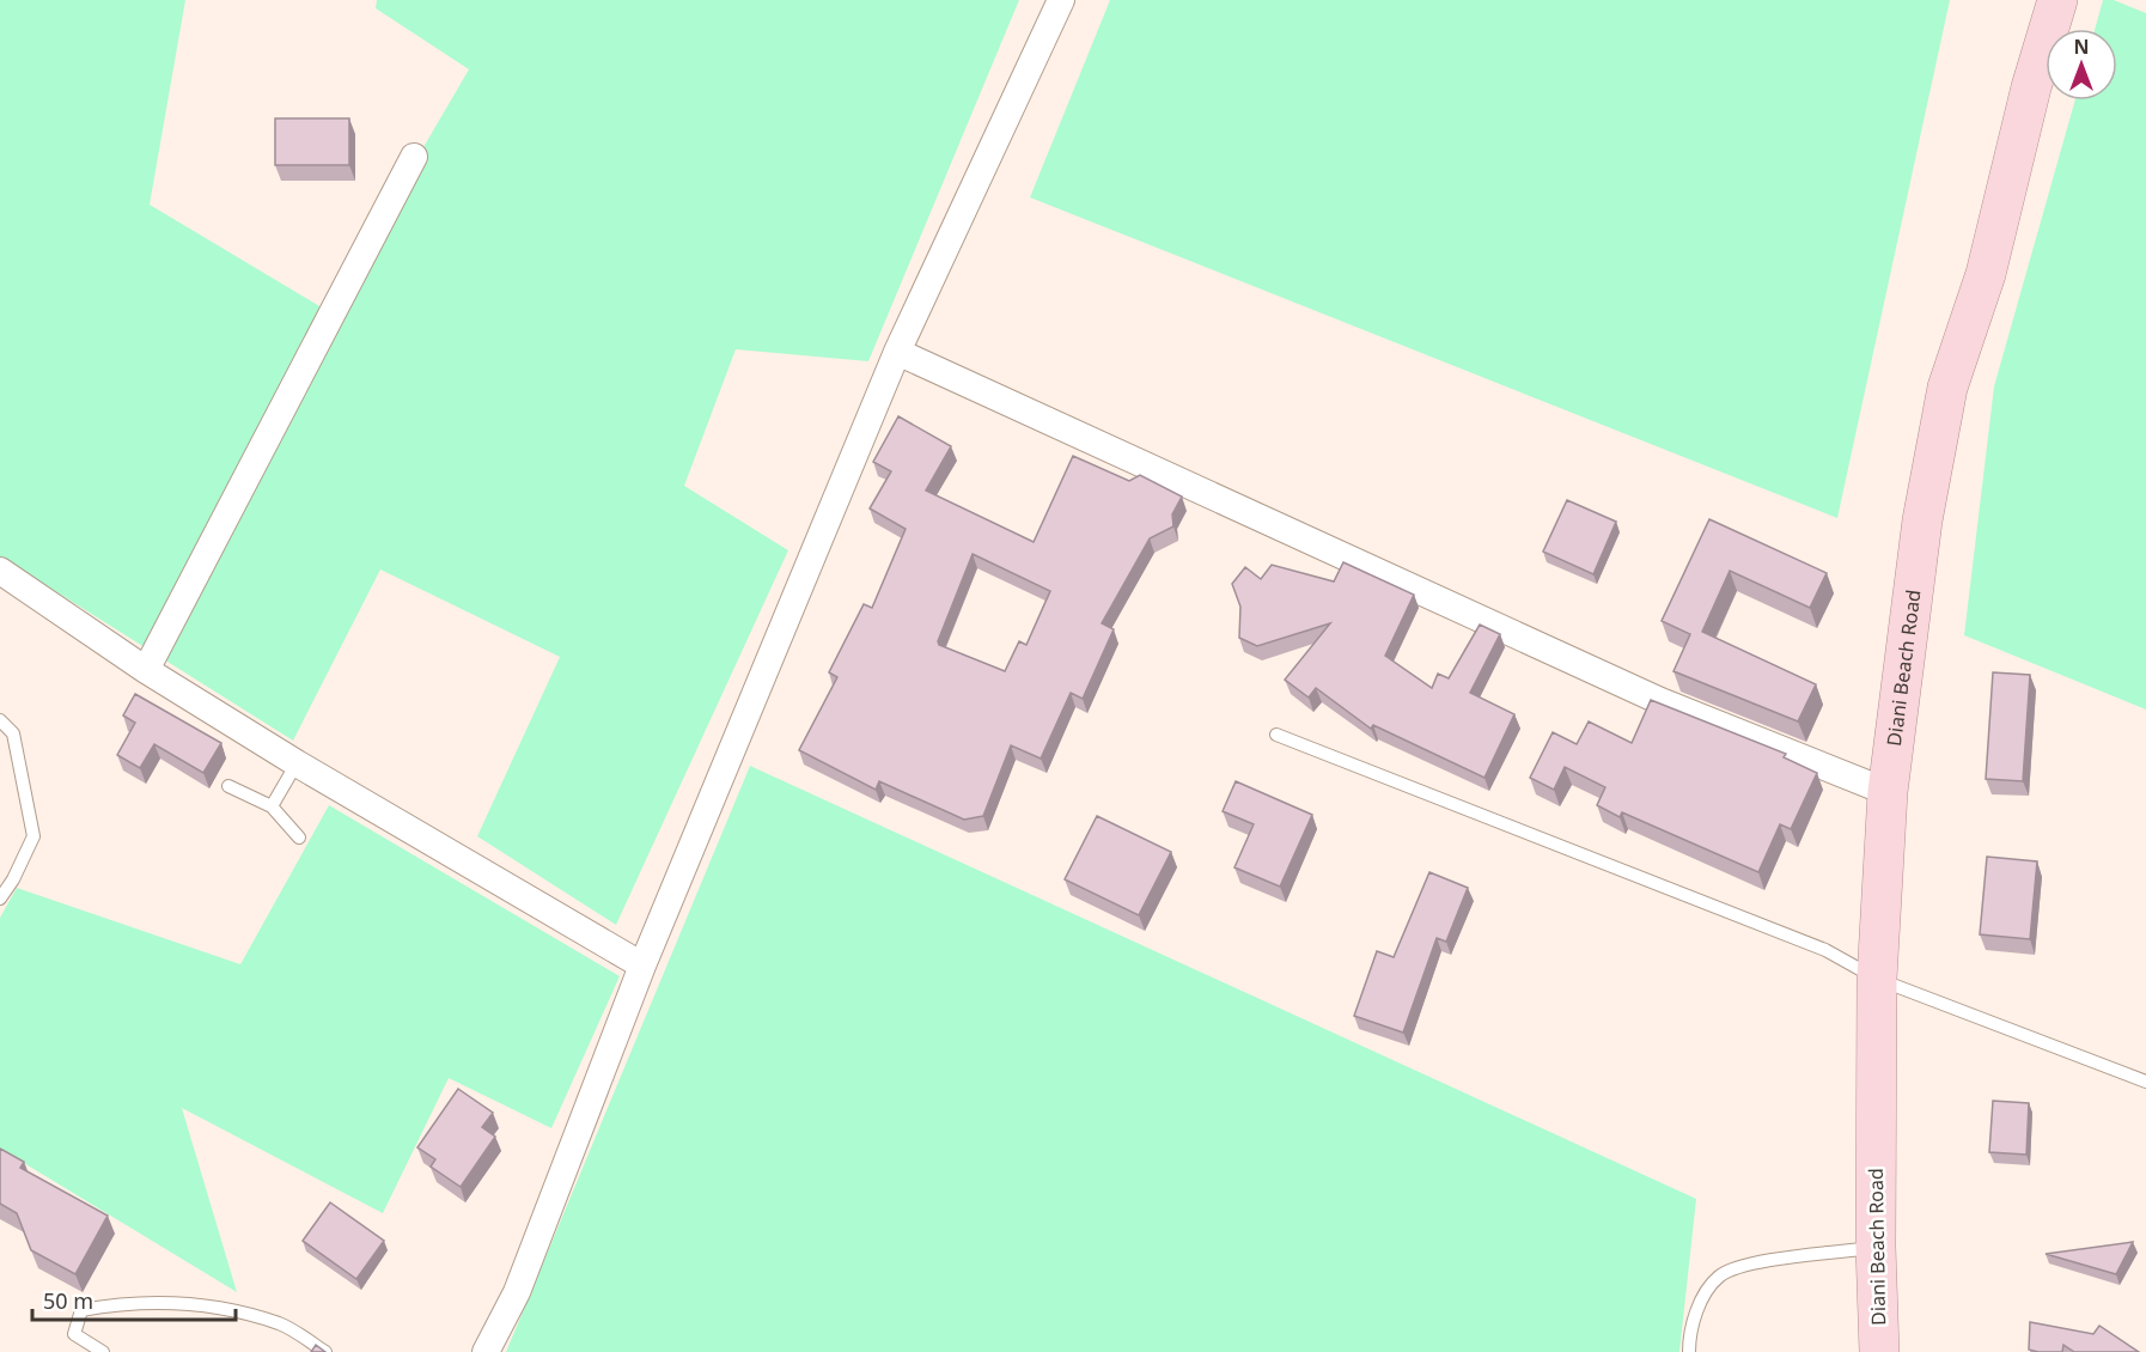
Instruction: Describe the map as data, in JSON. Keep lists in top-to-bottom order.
{
  "streets": {
    "main road": ["Diani Beach Road"]
  },
  "scale_bar": "50 m",
  "north": "top"
}
